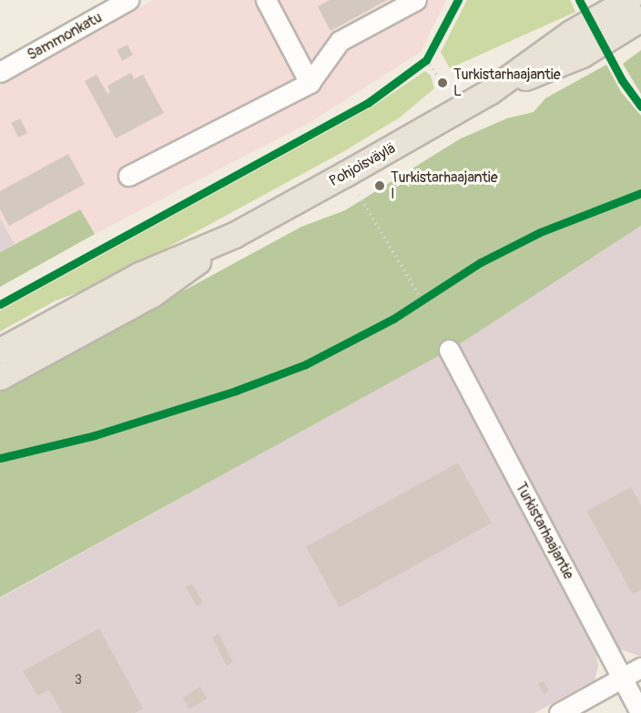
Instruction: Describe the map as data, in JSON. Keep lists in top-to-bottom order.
{
  "streets": {
    "main road": ["Pohjoisväylä"],
    "street": ["Sammonkatu", "Turkistarhaajantie"]
  },
  "places": ["Turkistarhaajantie L", "Turkistarhaajantie I"],
  "house_numbers": ["3"]
}
